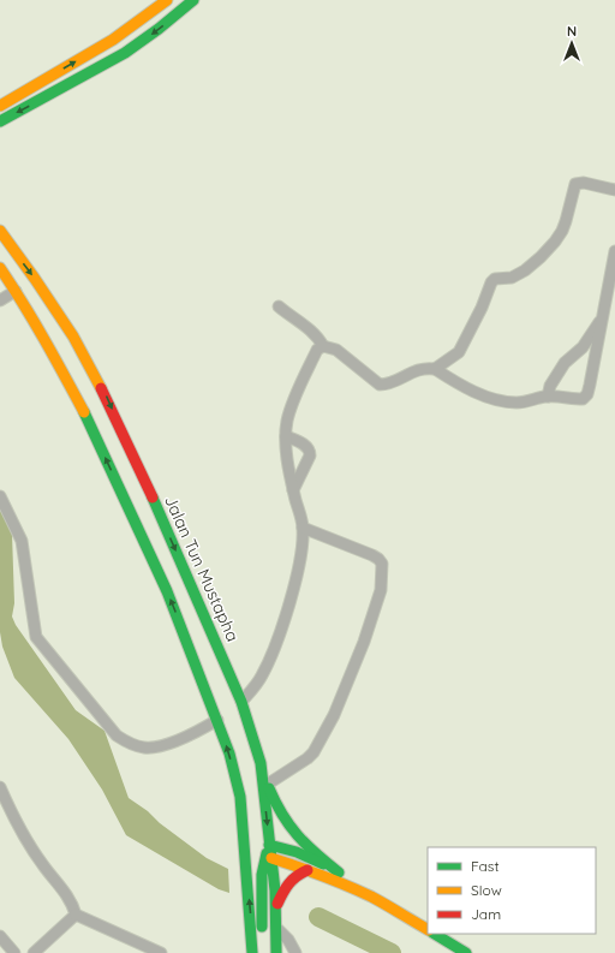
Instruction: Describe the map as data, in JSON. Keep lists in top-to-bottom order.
{
  "streets": {
    "main road": ["Jalan Tun Mustapha"]
  },
  "legend": ["Fast", "Slow", "Jam"],
  "north": "top"
}
